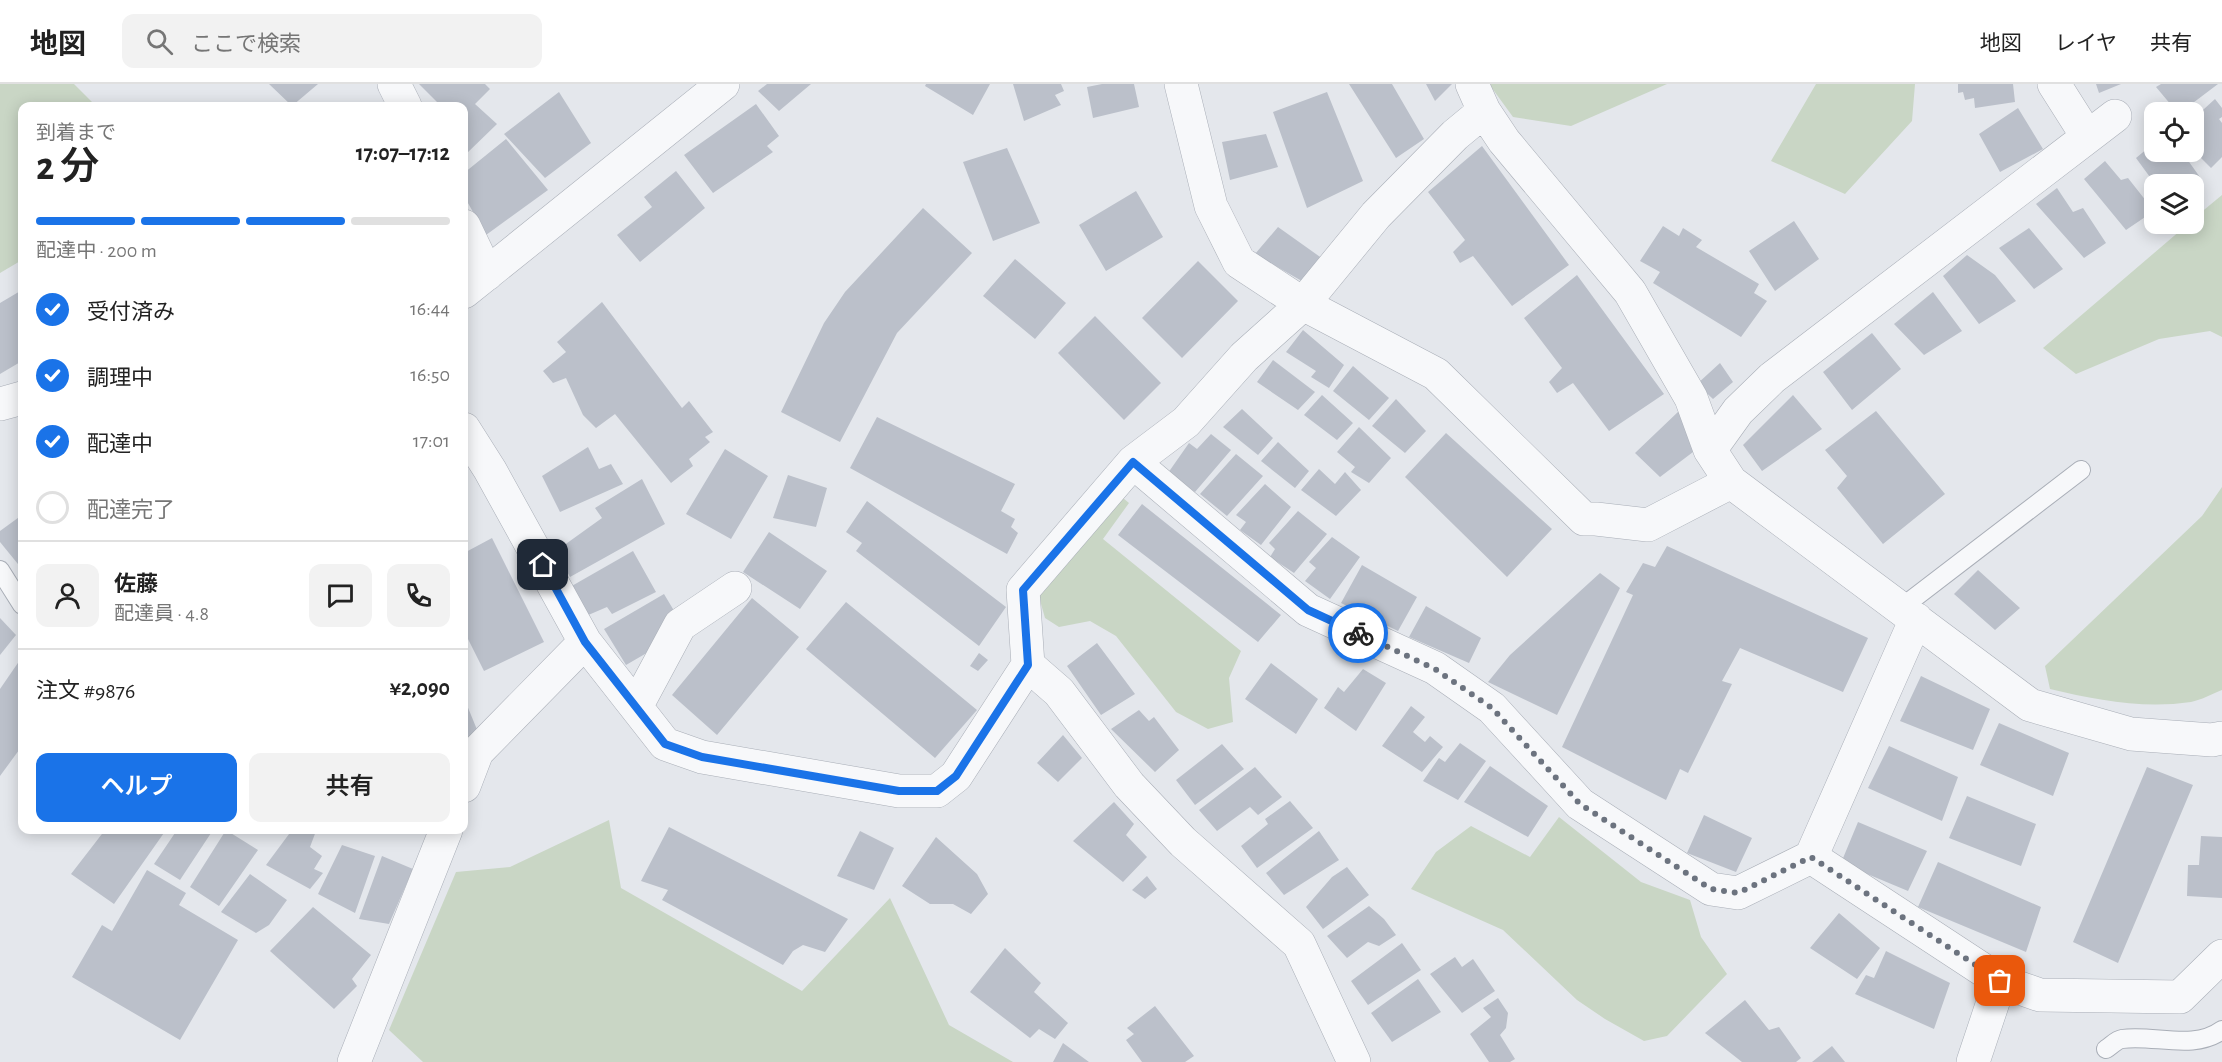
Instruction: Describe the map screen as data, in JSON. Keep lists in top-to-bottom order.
{
  "page": {
    "header": "地図",
    "search": "ここで検索",
    "nav": ["地図", "レイヤ", "共有"],
    "heading": ["2 分", "到着まで", "17:07–17:12"],
    "panel": [
      "佐藤",
      "配達員 · 4.8",
      "注文 #9876",
      "¥2,090"
    ],
    "bar": "配達中 · 200 m",
    "list": [
      ["受付済み", "16:44"],
      ["調理中", "16:50"],
      ["配達中", "17:01"],
      "配達完了"
    ],
    "buttons": ["ヘルプ", "共有"]
  }
}
